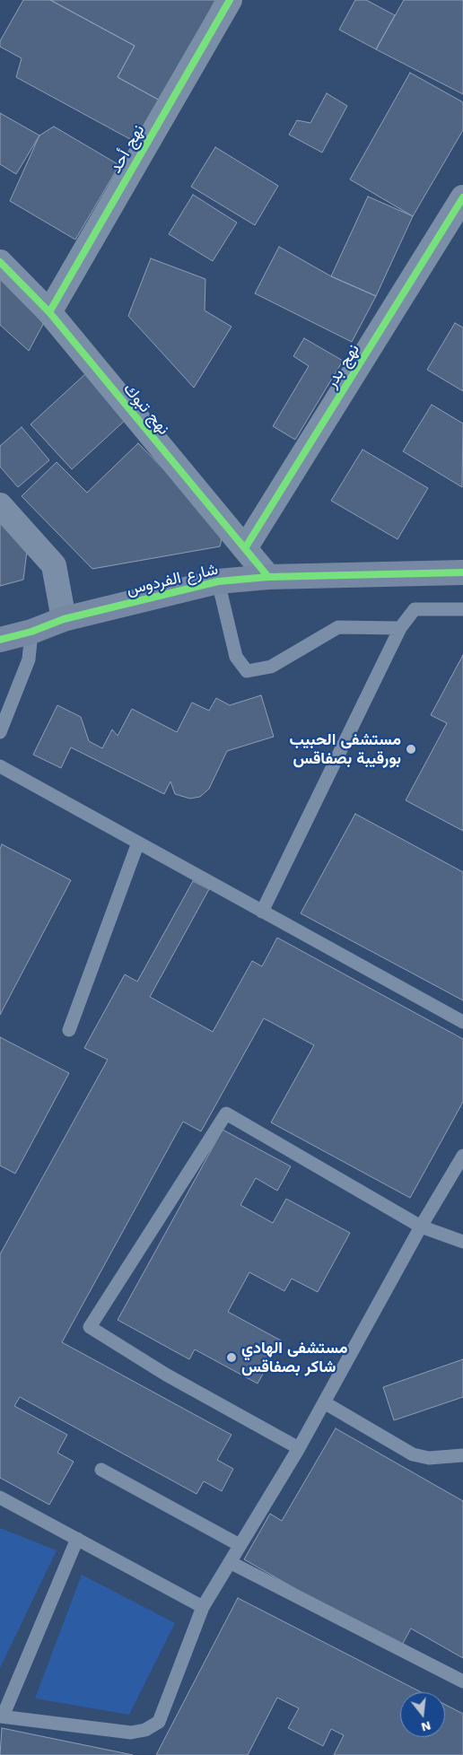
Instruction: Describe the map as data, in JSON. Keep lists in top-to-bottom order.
{
  "streets": {
    "street": [
      "نهج أحد",
      "نهج بدر",
      "نهج تبوك",
      "شارع الفردوس"
    ]
  },
  "crossings": [
    ["نهج أحد", "نهج تبوك"],
    ["نهج بدر", "نهج تبوك"],
    ["نهج تبوك", "شارع الفردوس"]
  ],
  "places": ["مستشفى الحبيب بورقيبة بصفاقس", "مستشفى الهادي شاكر بصفاقس"],
  "north": "bottom"
}
